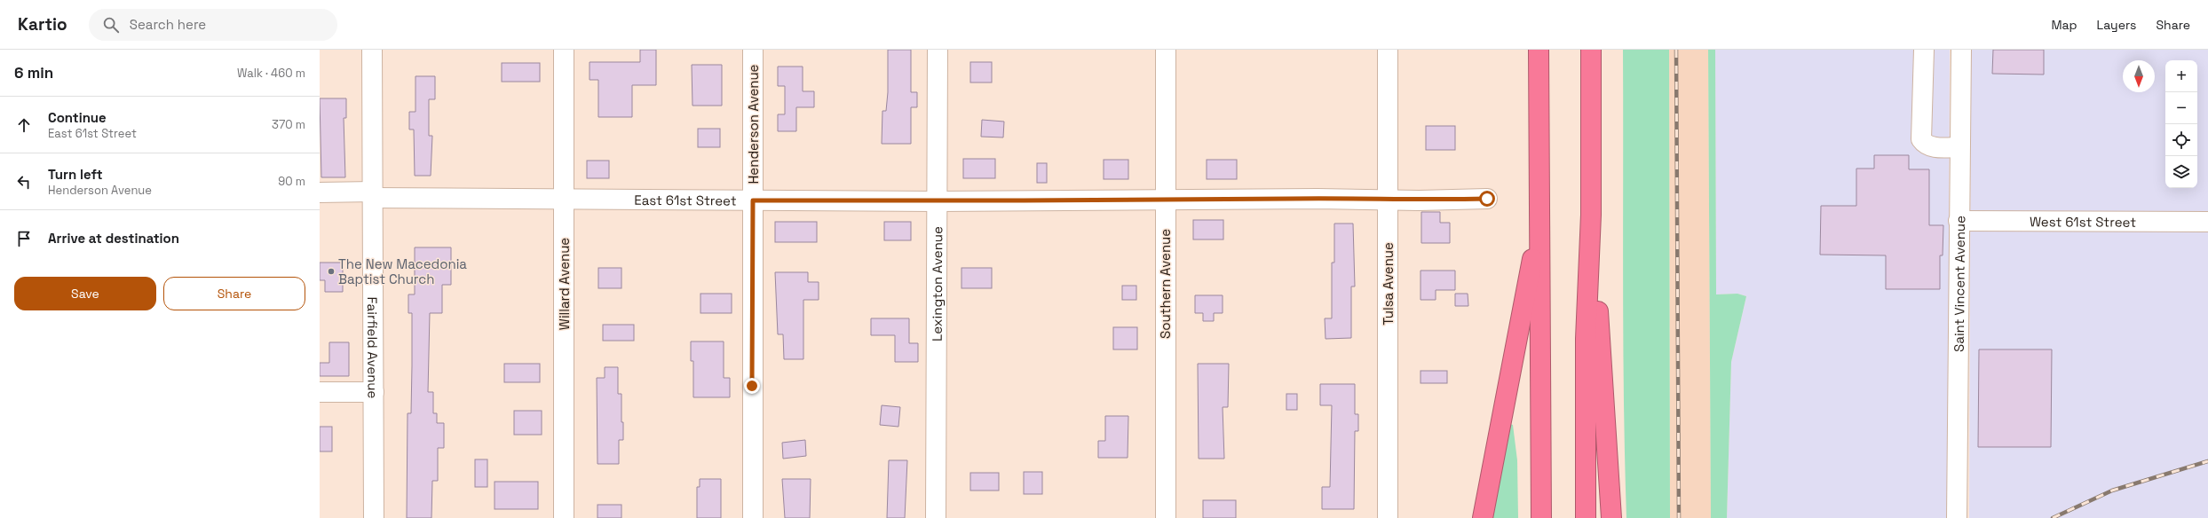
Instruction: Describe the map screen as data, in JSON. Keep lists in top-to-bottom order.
{
  "streets": {
    "street": [
      "Henderson Avenue",
      "East 61st Street",
      "West 61st Street",
      "Willard Avenue",
      "Lexington Avenue",
      "Southern Avenue",
      "Tulsa Avenue",
      "Saint Vincent Avenue",
      "Fairfield Avenue"
    ]
  },
  "crossings": [
    ["Henderson Avenue", "East 61st Street"],
    ["East 61st Street", "Willard Avenue"],
    ["East 61st Street", "Lexington Avenue"],
    ["East 61st Street", "Southern Avenue"],
    ["East 61st Street", "Tulsa Avenue"],
    ["East 61st Street", "Fairfield Avenue"],
    ["West 61st Street", "Saint Vincent Avenue"]
  ],
  "places": ["The New Macedonia Baptist Church"],
  "north": "bottom",
  "page": {
    "header": "Kartio",
    "search": "Search here",
    "nav": ["Map", "Layers", "Share"],
    "heading": ["6 min", "Walk · 460 m"],
    "map_buttons": ["+", "−"],
    "list": [
      ["Continue", "East 61st Street", "370 m"],
      ["Turn left", "Henderson Avenue", "90 m"],
      "Arrive at destination"
    ],
    "buttons": ["Save", "Share"]
  }
}
